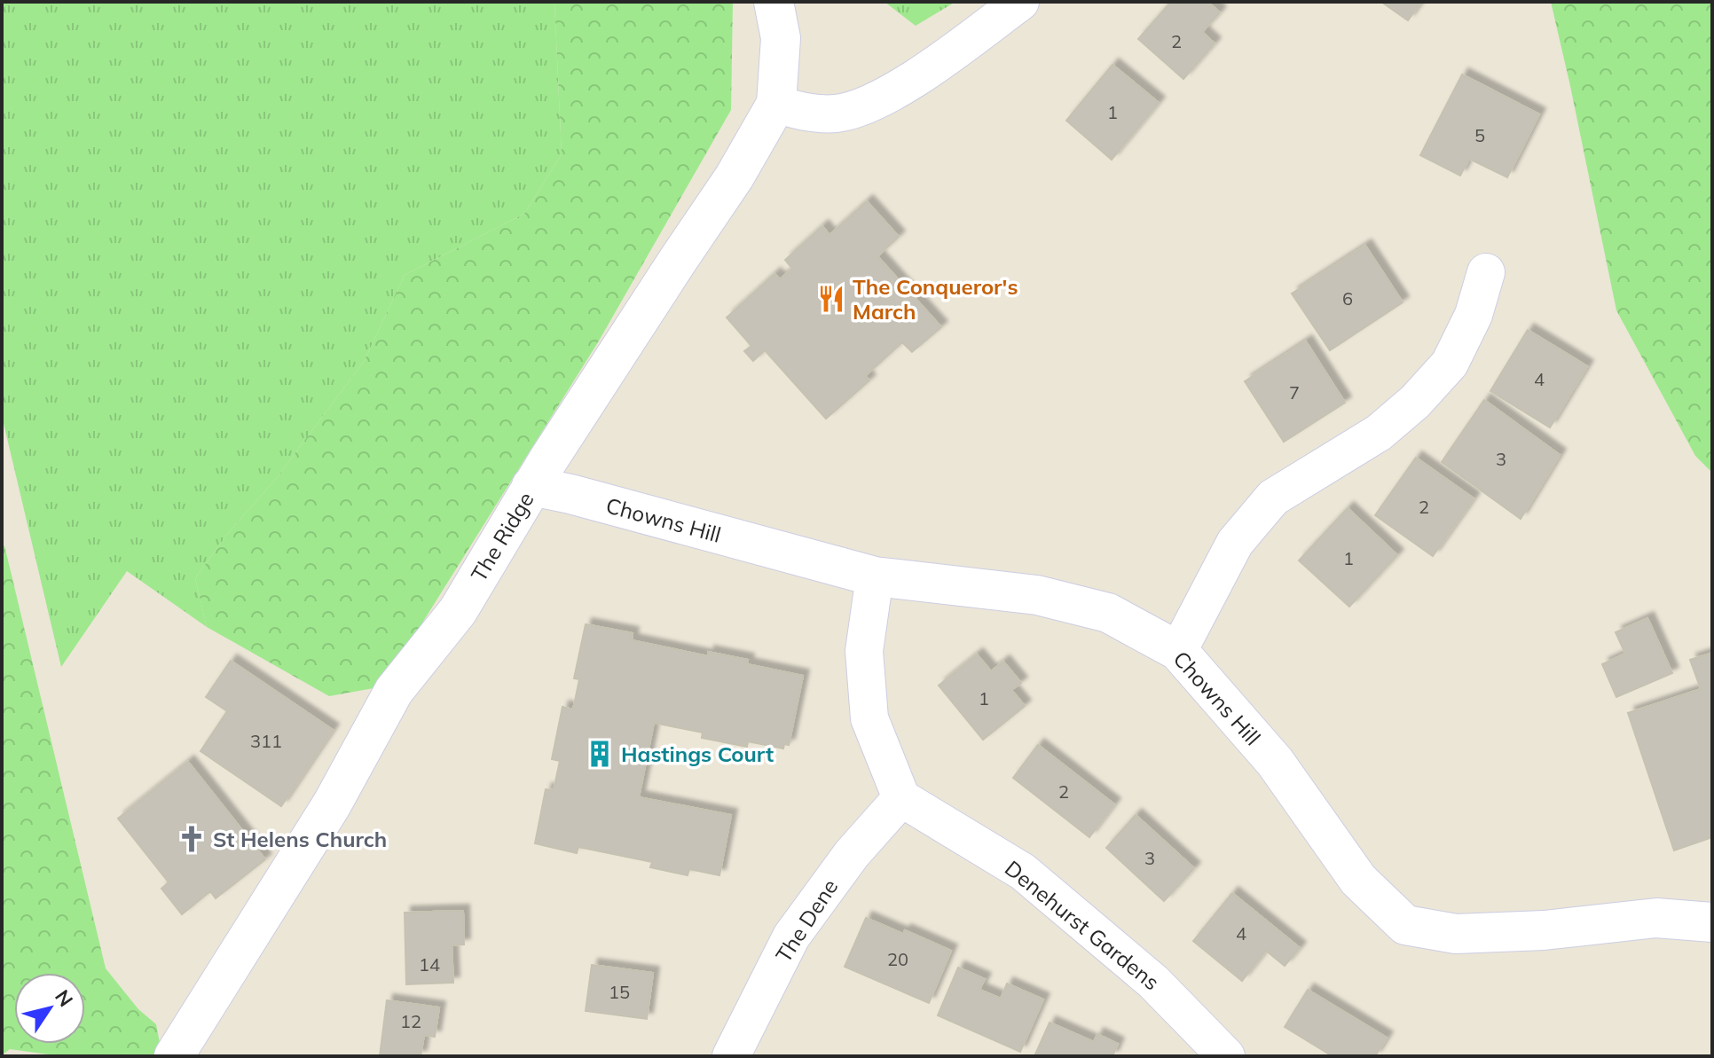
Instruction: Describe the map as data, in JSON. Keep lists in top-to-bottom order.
{
  "streets": {
    "street": [
      "Chowns Hill",
      "The Ridge",
      "The Dene",
      "Denehurst Gardens"
    ]
  },
  "crossings": [
    ["Chowns Hill", "The Ridge"],
    ["The Dene", "Denehurst Gardens"]
  ],
  "places": {
    "restaurant": ["The Conqueror's March"],
    "building": ["Hastings Court"],
    "church": ["St Helens Church"]
  },
  "house_numbers": [
    "2",
    "1",
    "5",
    "6",
    "4",
    "7",
    "3",
    "2",
    "1",
    "1",
    "311",
    "2",
    "3",
    "4",
    "20",
    "14",
    "15",
    "12"
  ],
  "north": "top right"
}
